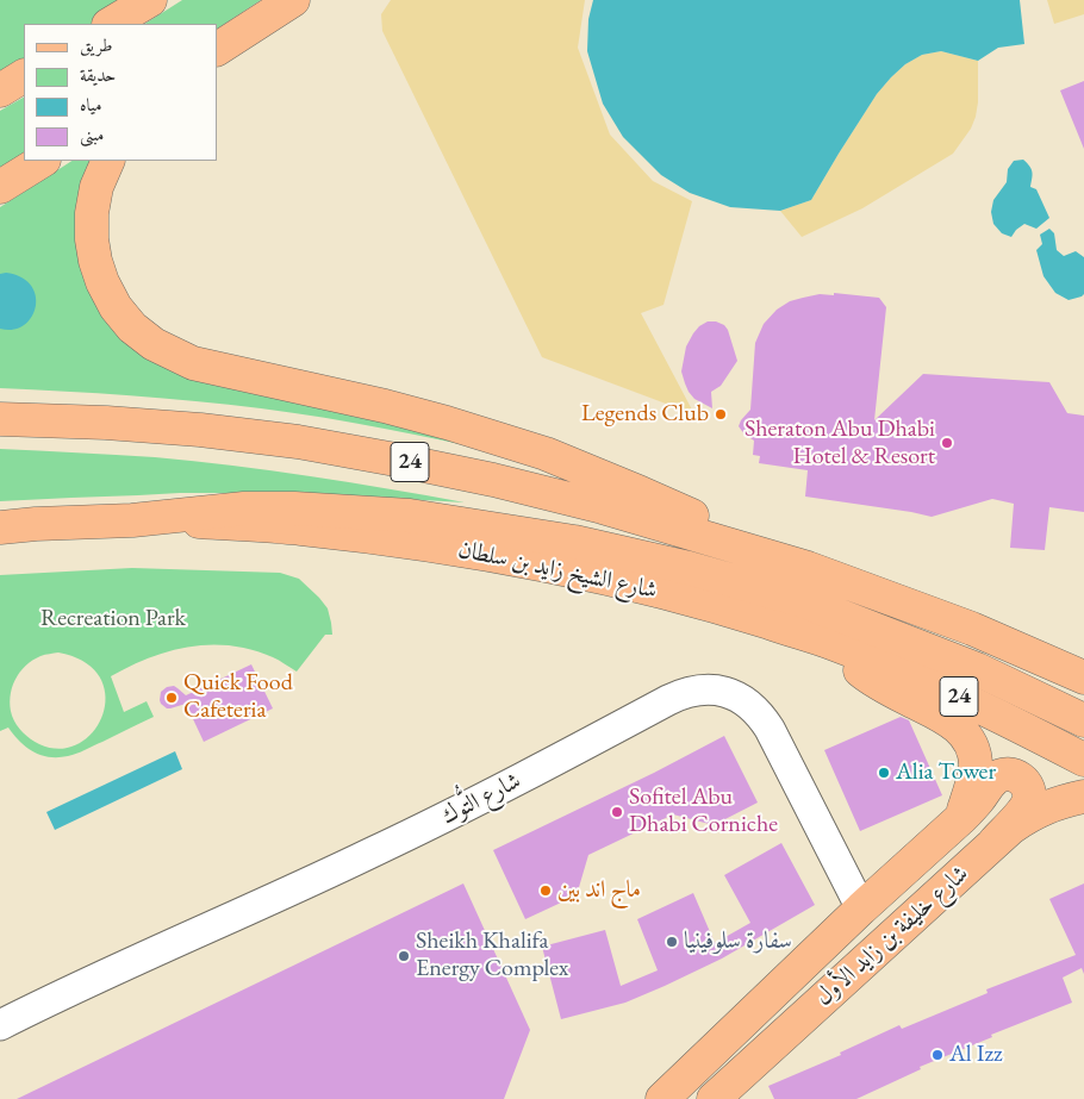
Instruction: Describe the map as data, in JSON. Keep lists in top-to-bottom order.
{
  "streets": {
    "main road": ["24", "شارع الشيخ زايد بن سلطان", "شارع خليفة بن زايد الأول"],
    "street": ["شارع التُّوك"]
  },
  "crossings": [
    ["شارع التُّوك", "شارع خليفة بن زايد الأول"]
  ],
  "parks": ["Recreation Park"],
  "places": [
    "Legends Club",
    "Sheraton Abu Dhabi Hotel & Resort",
    "Quick Food Cafeteria",
    "Alia Tower",
    "Sofitel Abu Dhabi Corniche",
    "ماج اند بين",
    "سفارة سلوفينيا",
    "Sheikh Khalifa Energy Complex",
    "Al Izz"
  ],
  "legend": [
    "طريق",
    "حديقة",
    "مياه",
    "مبنى"
  ]
}
